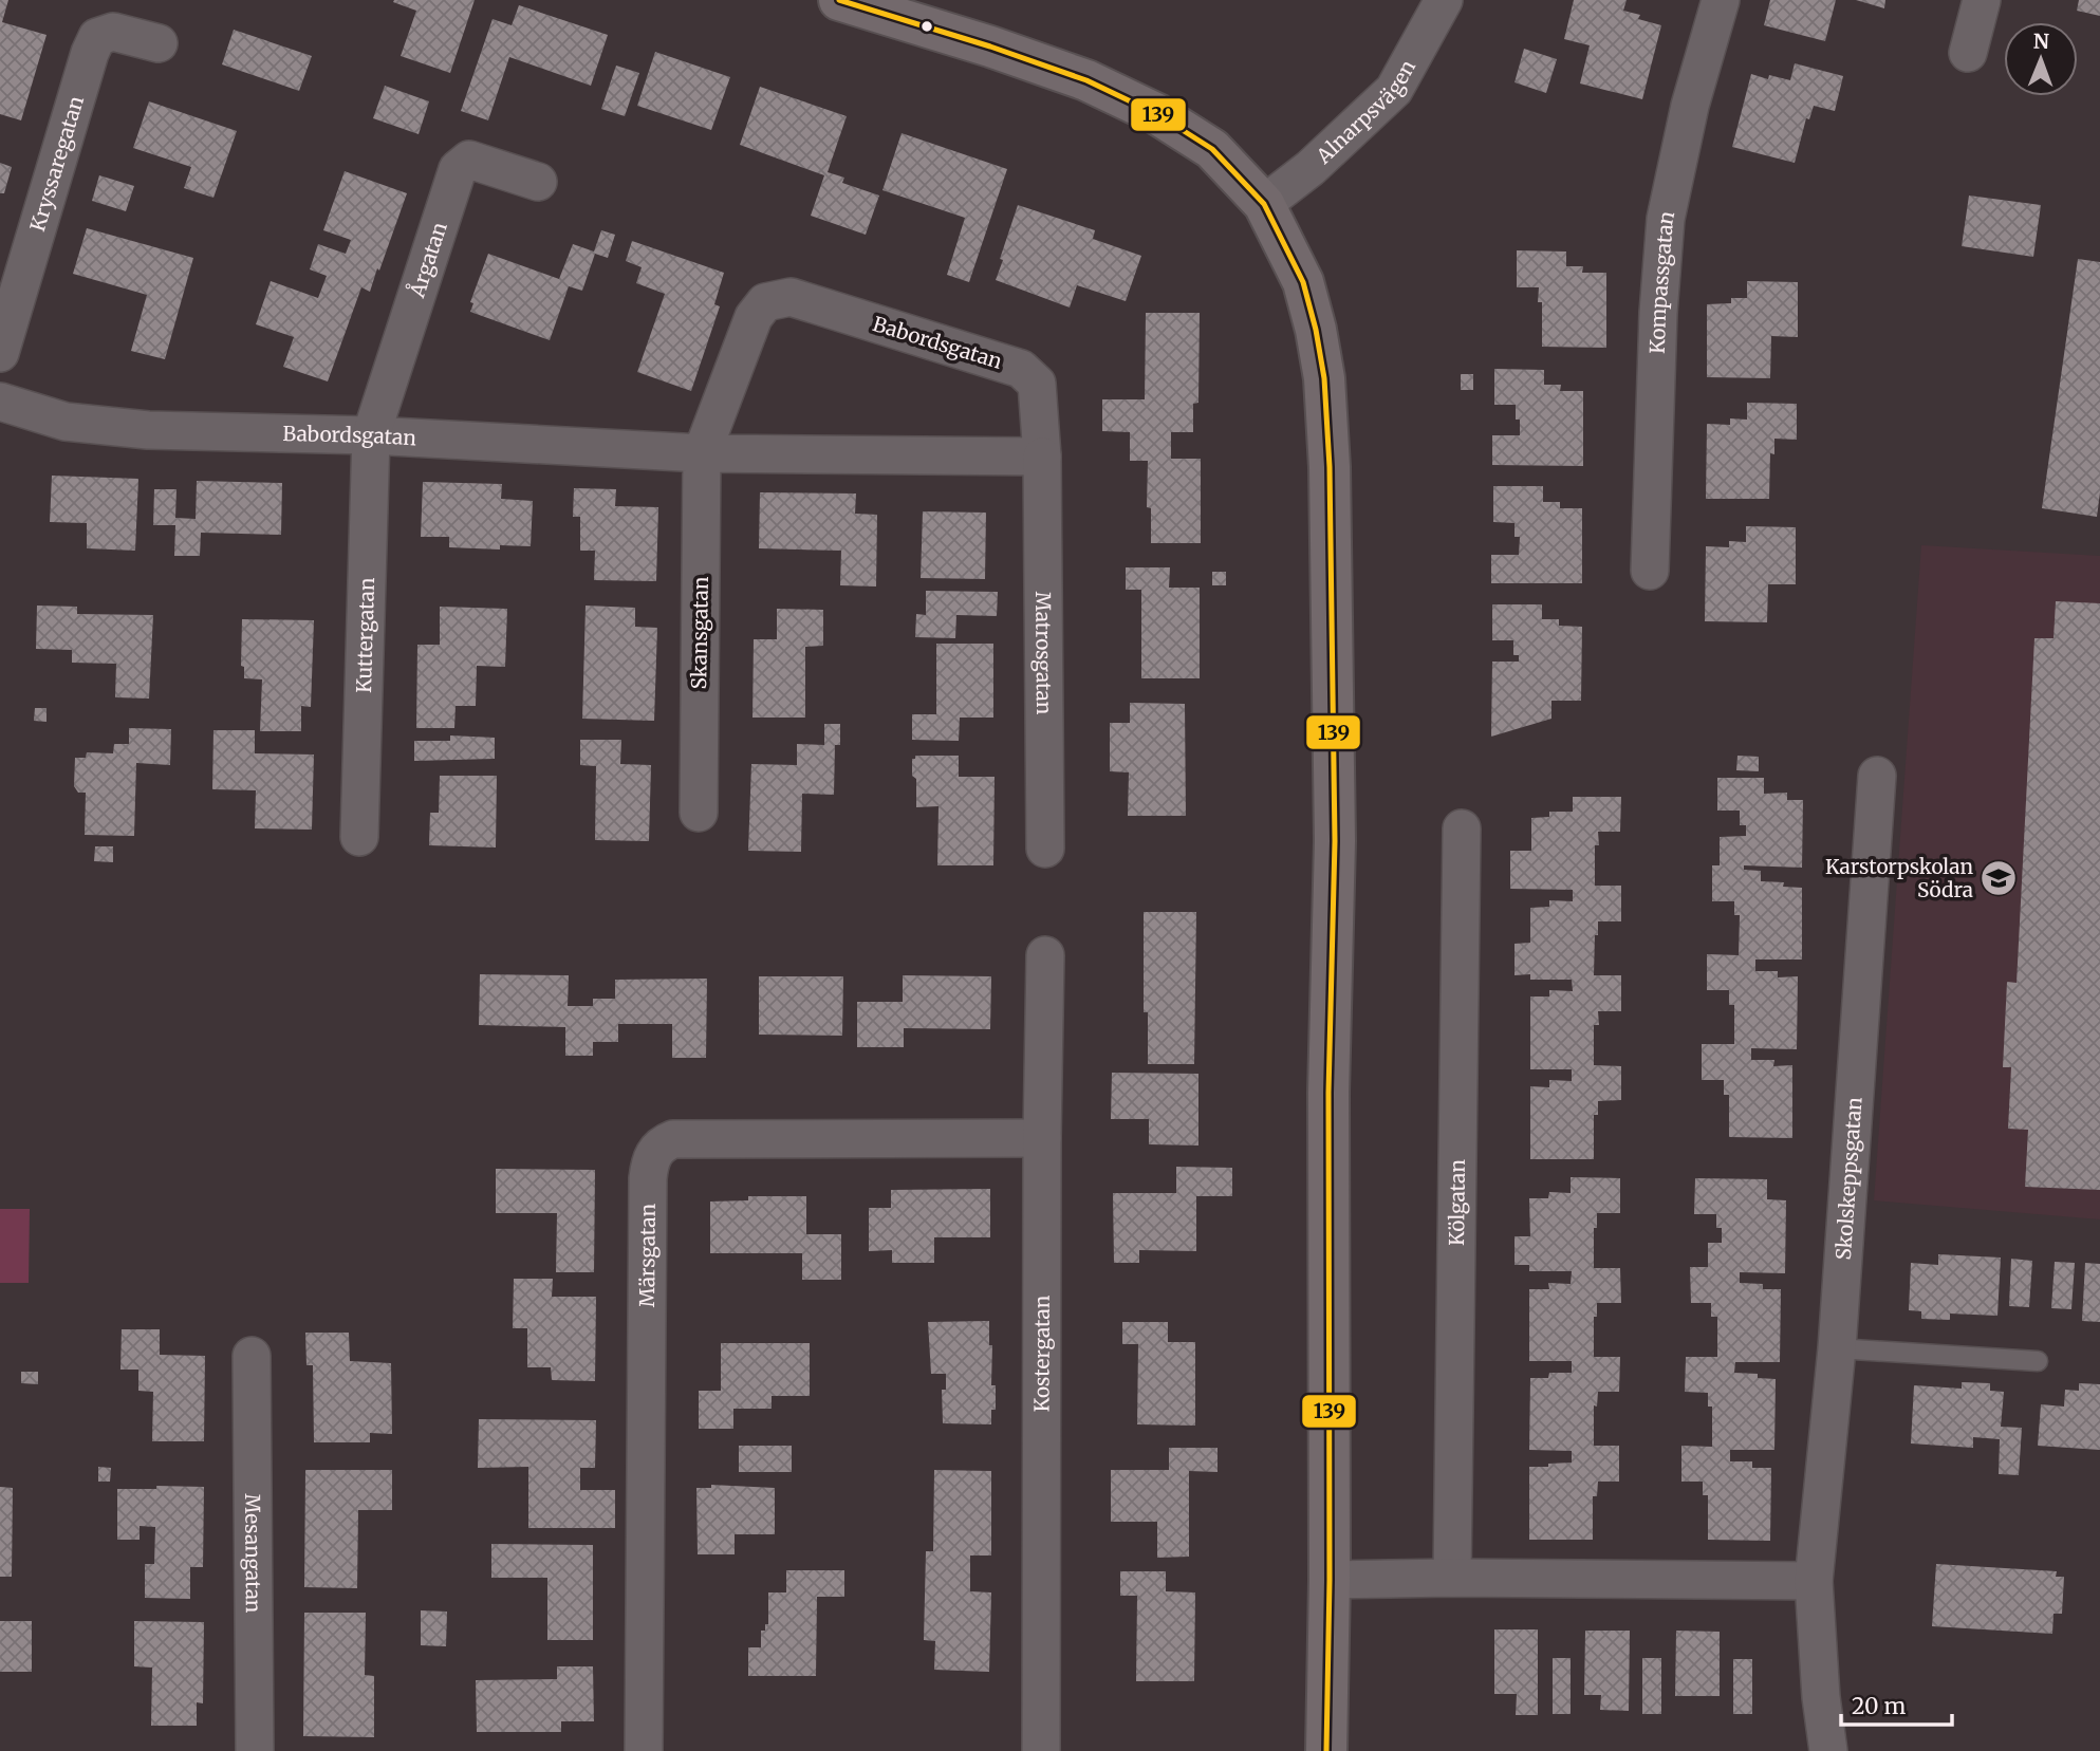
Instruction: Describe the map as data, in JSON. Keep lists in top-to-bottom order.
{
  "streets": {
    "street": [
      "Alnarpsvägen",
      "Kryssaregatan",
      "Årgatan",
      "Kompassgatan",
      "Babordsgatan",
      "Skansgatan",
      "Kuttergatan",
      "Matrosgatan",
      "Skolskeppsgatan",
      "Kölgatan",
      "Märsgatan",
      "Kostergatan",
      "Mesangatan"
    ]
  },
  "crossings": [
    ["Årgatan", "Babordsgatan"],
    ["Årgatan", "Kuttergatan"],
    ["Babordsgatan", "Skansgatan"],
    ["Babordsgatan", "Kuttergatan"],
    ["Babordsgatan", "Matrosgatan"],
    ["Märsgatan", "Kostergatan"]
  ],
  "places": {
    "school or university": ["Karstorpskolan Södra"]
  },
  "lines": ["transit line 139"],
  "scale_bar": "20 m",
  "north": "top"
}
